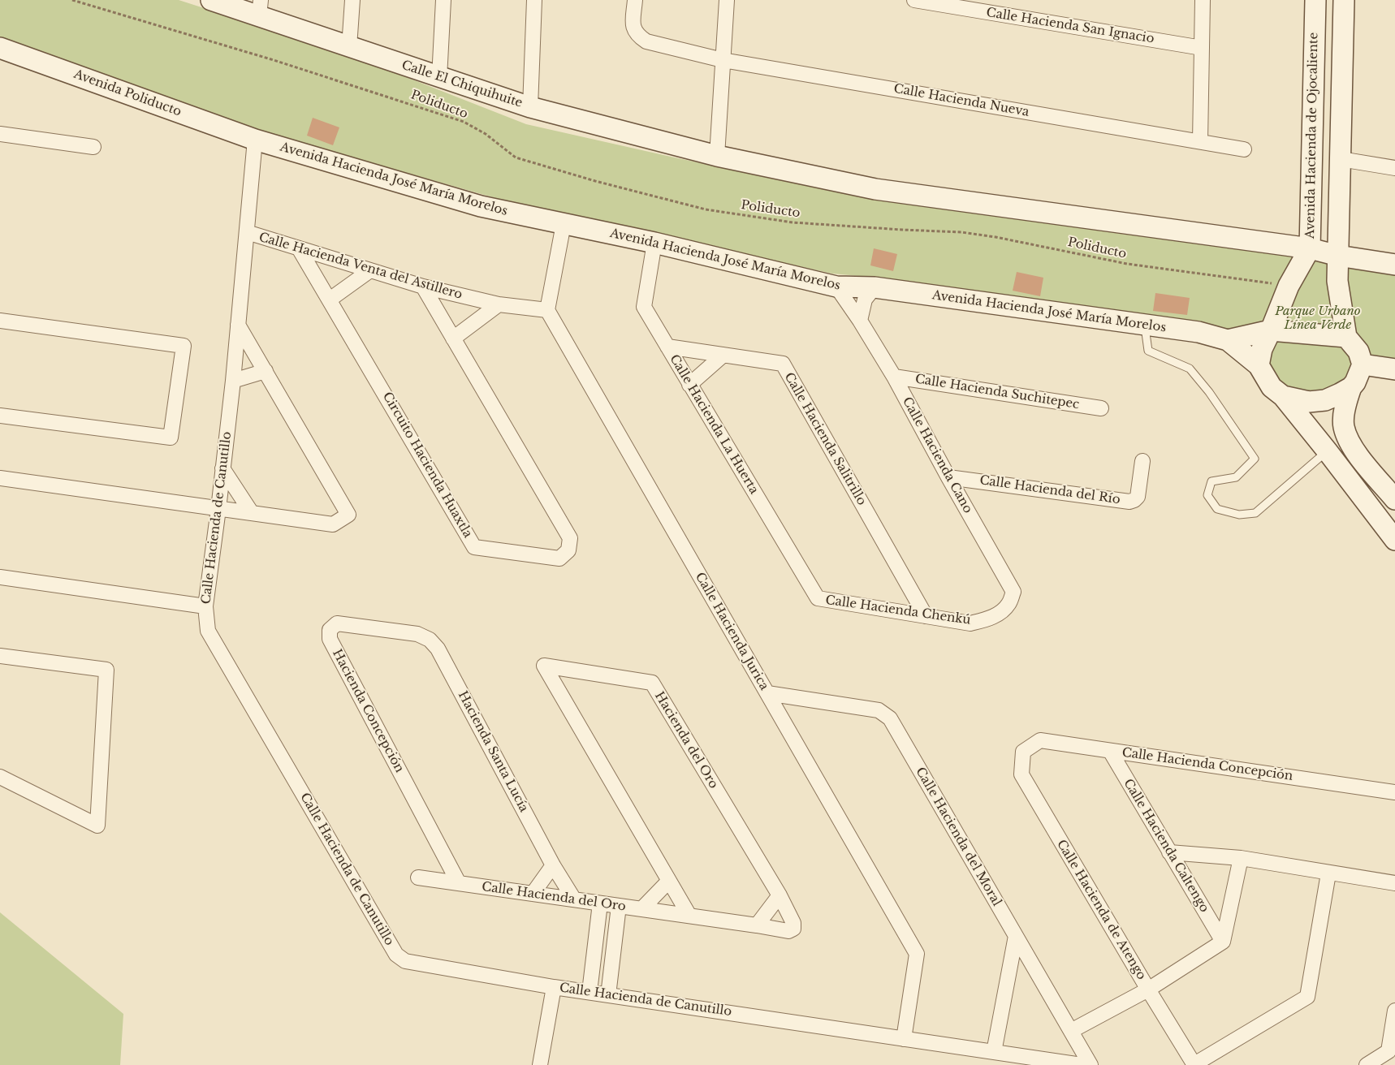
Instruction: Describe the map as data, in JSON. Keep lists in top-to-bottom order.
{
  "streets": {
    "main road": [
      "Calle El Chiquihuite",
      "Avenida Poliducto",
      "Avenida Hacienda de Ojocaliente",
      "Avenida Hacienda José María Morelos"
    ],
    "street": [
      "Calle Hacienda San Ignacio",
      "Calle Hacienda Nueva",
      "Calle Hacienda Venta del Astillero",
      "Calle Hacienda Suchitepec",
      "Calle Hacienda La Huerta",
      "Calle Hacienda Salitrillo",
      "Calle Hacienda Cano",
      "Circuito Hacienda Huaxtla",
      "Calle Hacienda del Río",
      "Calle Hacienda de Canutillo",
      "Calle Hacienda Chenkú",
      "Calle Hacienda Jurica",
      "Hacienda Concepción",
      "Hacienda del Oro",
      "Hacienda Santa Lucía",
      "Calle Hacienda Concepción",
      "Calle Hacienda del Moral",
      "Calle Hacienda Caltengo",
      "Calle Hacienda del Oro",
      "Calle Hacienda de Atengo"
    ],
    "path": ["Poliducto"]
  },
  "crossings": [
    ["Avenida Poliducto", "Avenida Hacienda José María Morelos"],
    ["Avenida Poliducto", "Calle Hacienda de Canutillo"],
    ["Poliducto", "Avenida Hacienda de Ojocaliente"],
    ["Avenida Hacienda de Ojocaliente", "Avenida Hacienda José María Morelos"],
    ["Avenida Hacienda José María Morelos", "Calle Hacienda La Huerta"],
    ["Avenida Hacienda José María Morelos", "Calle Hacienda Cano"],
    ["Avenida Hacienda José María Morelos", "Calle Hacienda de Canutillo"],
    ["Calle Hacienda Venta del Astillero", "Circuito Hacienda Huaxtla"],
    ["Calle Hacienda Venta del Astillero", "Calle Hacienda de Canutillo"],
    ["Calle Hacienda Venta del Astillero", "Calle Hacienda Jurica"],
    ["Calle Hacienda Suchitepec", "Calle Hacienda Cano"],
    ["Calle Hacienda La Huerta", "Calle Hacienda Salitrillo"],
    ["Calle Hacienda La Huerta", "Calle Hacienda Chenkú"],
    ["Calle Hacienda Salitrillo", "Calle Hacienda Chenkú"],
    ["Calle Hacienda Cano", "Calle Hacienda del Río"],
    ["Calle Hacienda Cano", "Calle Hacienda Chenkú"],
    ["Calle Hacienda de Canutillo", "Calle Hacienda Jurica"],
    ["Calle Hacienda Jurica", "Calle Hacienda del Moral"],
    ["Hacienda Concepción", "Hacienda Santa Lucía"],
    ["Hacienda Concepción", "Calle Hacienda del Oro"],
    ["Hacienda del Oro", "Calle Hacienda del Oro"],
    ["Hacienda Santa Lucía", "Calle Hacienda del Oro"],
    ["Calle Hacienda Concepción", "Calle Hacienda Caltengo"],
    ["Calle Hacienda Concepción", "Calle Hacienda de Atengo"]
  ],
  "parks": ["Parque Urbano Línea Verde"]
}
